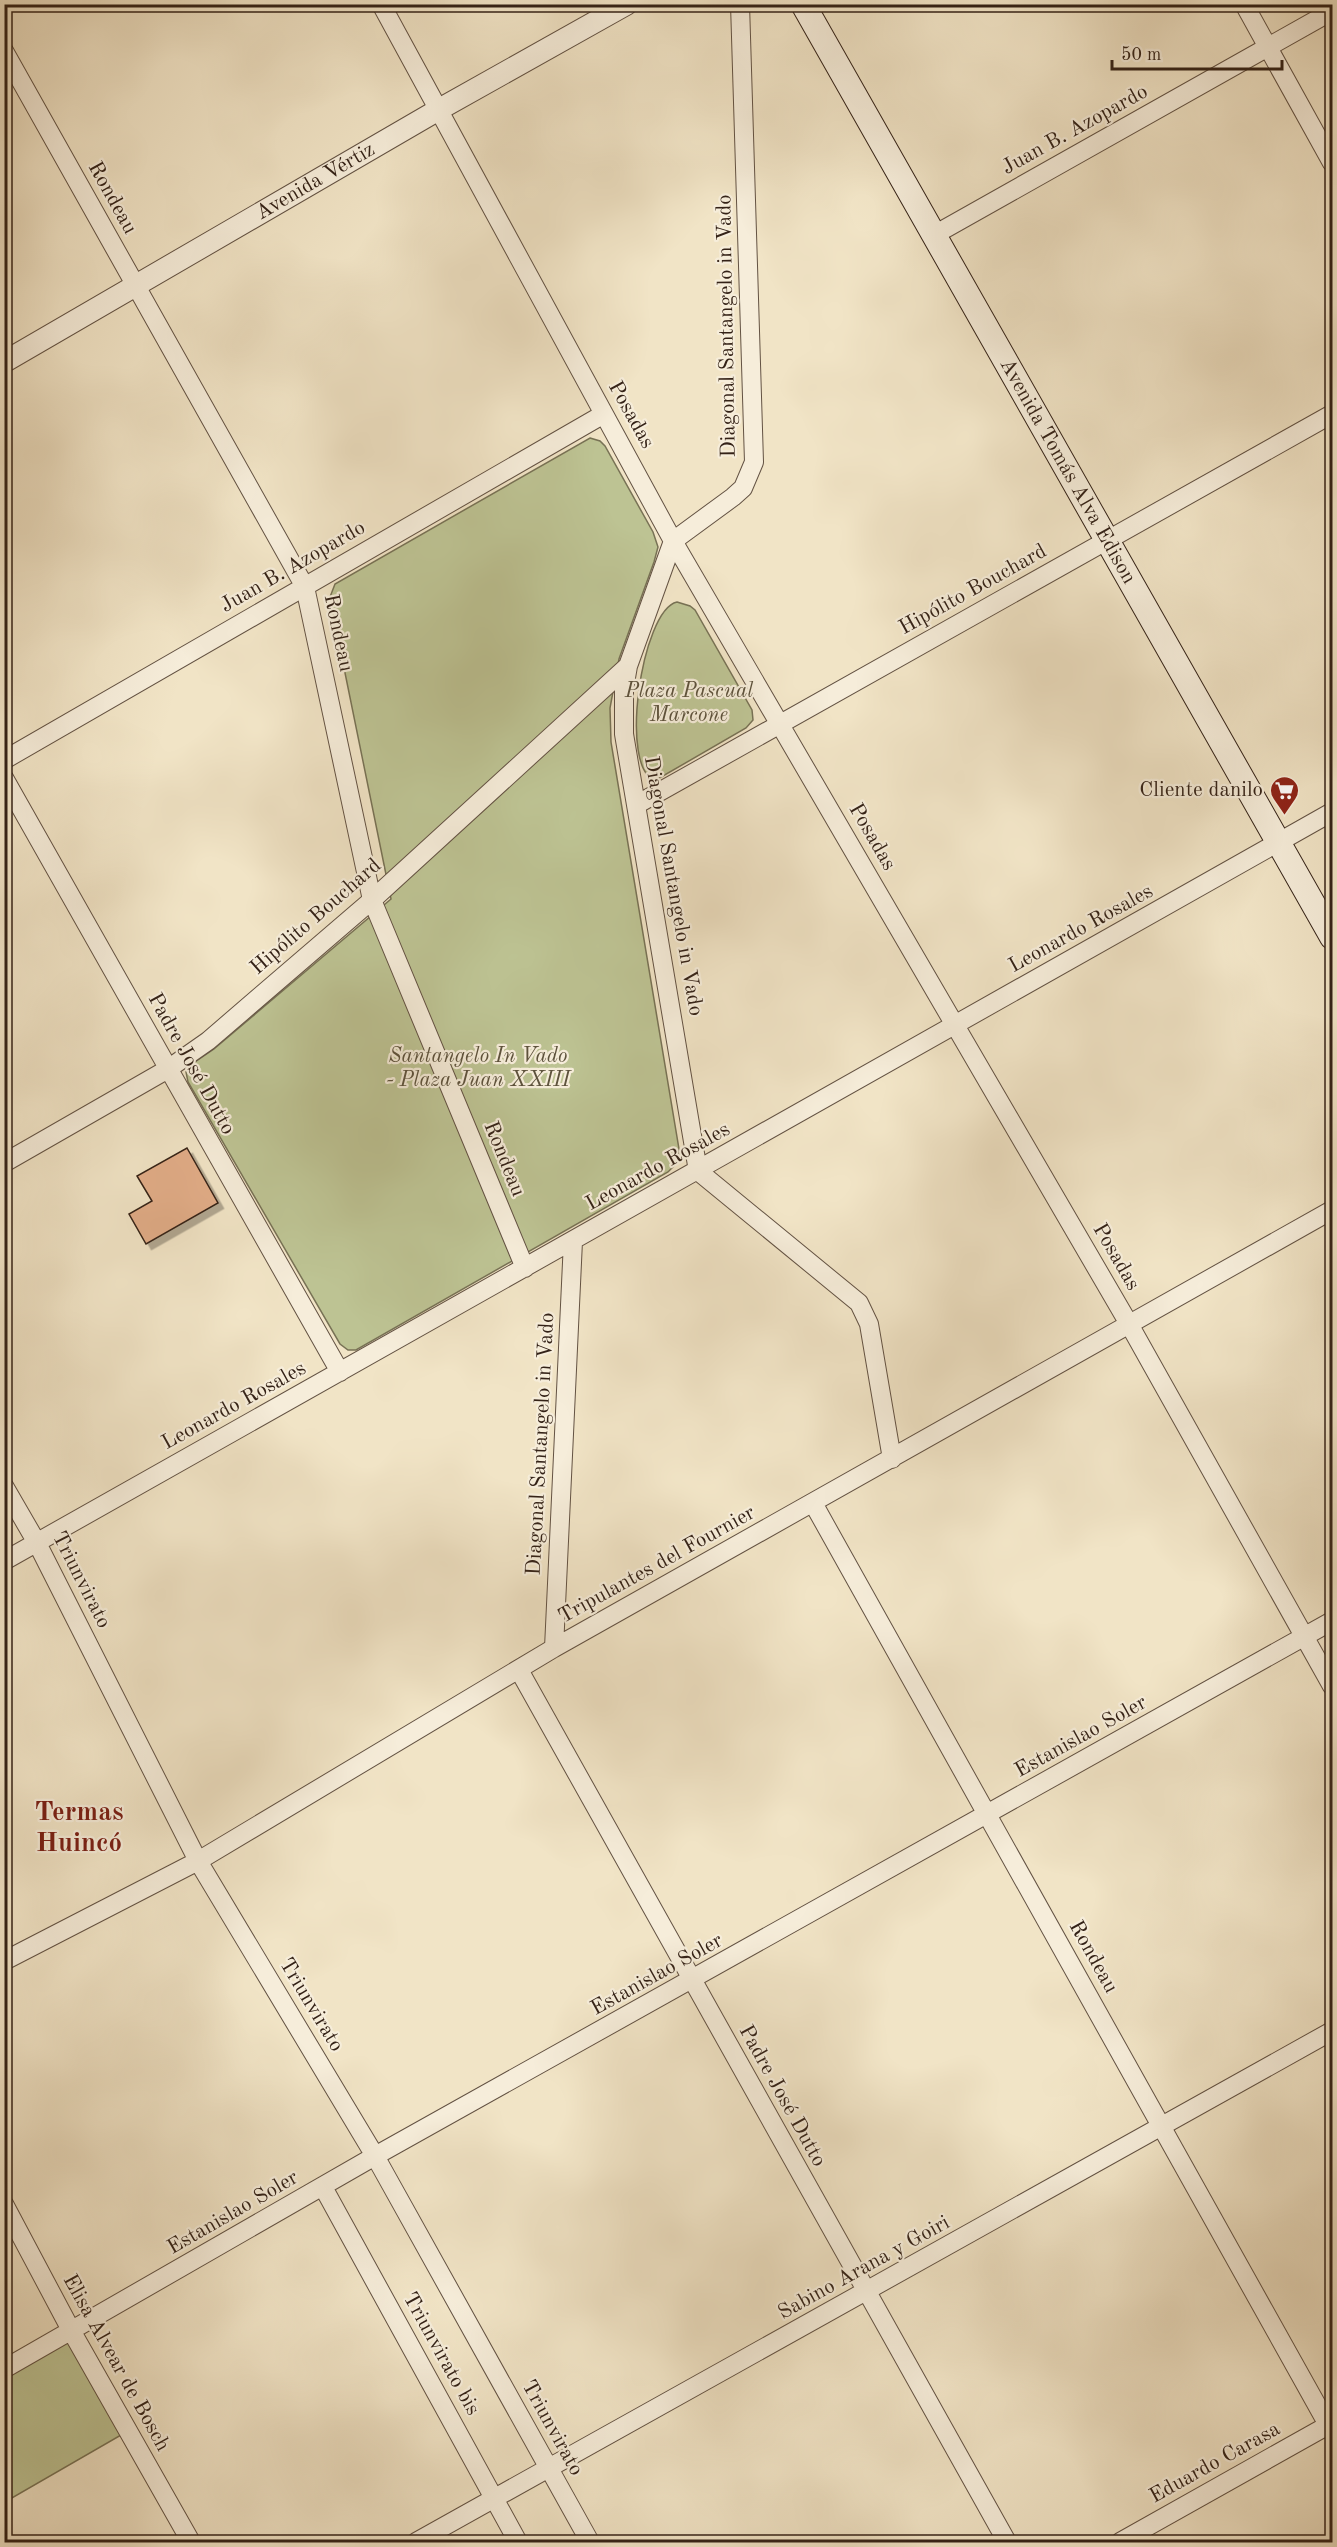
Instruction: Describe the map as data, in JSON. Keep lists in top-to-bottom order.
{
  "streets": {
    "main road": ["Avenida Tomás Alva Edison"],
    "street": [
      "Juan B. Azopardo",
      "Avenida Vértiz",
      "Rondeau",
      "Diagonal Santangelo in Vado",
      "Posadas",
      "Hipólito Bouchard",
      "Leonardo Rosales",
      "Padre José Dutto",
      "Tripulantes del Fournier",
      "Triunvirato",
      "Estanislao Soler",
      "Sabino Arana y Goiri",
      "Triunvirato bis",
      "Elisa Alvear de Bosch",
      "Eduardo Carasa"
    ]
  },
  "crossings": [
    ["Juan B. Azopardo", "Rondeau"],
    ["Juan B. Azopardo", "Posadas"],
    ["Juan B. Azopardo", "Avenida Tomás Alva Edison"],
    ["Avenida Vértiz", "Rondeau"],
    ["Avenida Vértiz", "Posadas"],
    ["Rondeau", "Hipólito Bouchard"],
    ["Rondeau", "Leonardo Rosales"],
    ["Rondeau", "Tripulantes del Fournier"],
    ["Rondeau", "Estanislao Soler"],
    ["Rondeau", "Sabino Arana y Goiri"],
    ["Rondeau", "Eduardo Carasa"],
    ["Diagonal Santangelo in Vado", "Posadas"],
    ["Diagonal Santangelo in Vado", "Hipólito Bouchard"],
    ["Diagonal Santangelo in Vado", "Leonardo Rosales"],
    ["Diagonal Santangelo in Vado", "Tripulantes del Fournier"],
    ["Posadas", "Hipólito Bouchard"],
    ["Posadas", "Leonardo Rosales"],
    ["Posadas", "Tripulantes del Fournier"],
    ["Posadas", "Estanislao Soler"],
    ["Avenida Tomás Alva Edison", "Hipólito Bouchard"],
    ["Avenida Tomás Alva Edison", "Leonardo Rosales"],
    ["Hipólito Bouchard", "Padre José Dutto"],
    ["Leonardo Rosales", "Padre José Dutto"],
    ["Leonardo Rosales", "Triunvirato"],
    ["Padre José Dutto", "Tripulantes del Fournier"],
    ["Padre José Dutto", "Estanislao Soler"],
    ["Padre José Dutto", "Sabino Arana y Goiri"],
    ["Tripulantes del Fournier", "Triunvirato"],
    ["Triunvirato", "Estanislao Soler"],
    ["Triunvirato", "Sabino Arana y Goiri"],
    ["Estanislao Soler", "Triunvirato bis"],
    ["Estanislao Soler", "Elisa Alvear de Bosch"],
    ["Sabino Arana y Goiri", "Triunvirato bis"]
  ],
  "districts": ["Termas Huincó"],
  "parks": ["Plaza Pascual Marcone", "Santangelo In Vado - Plaza Juan XXIII"],
  "places": {
    "supermarket": ["Cliente danilo"]
  },
  "scale_bar": "50 m"
}
